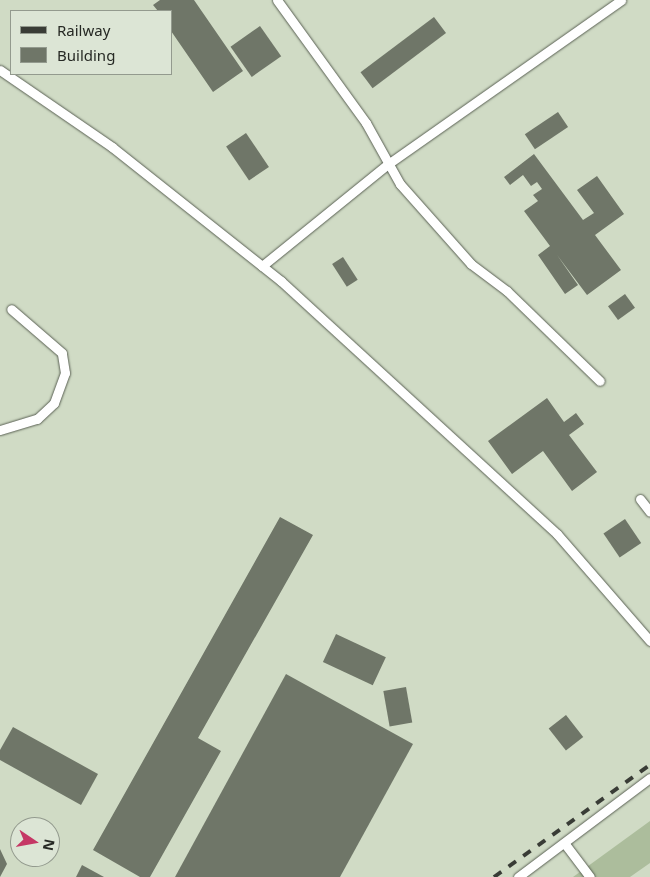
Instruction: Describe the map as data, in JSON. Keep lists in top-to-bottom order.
{
  "legend": ["Railway", "Building"],
  "north": "right"
}
